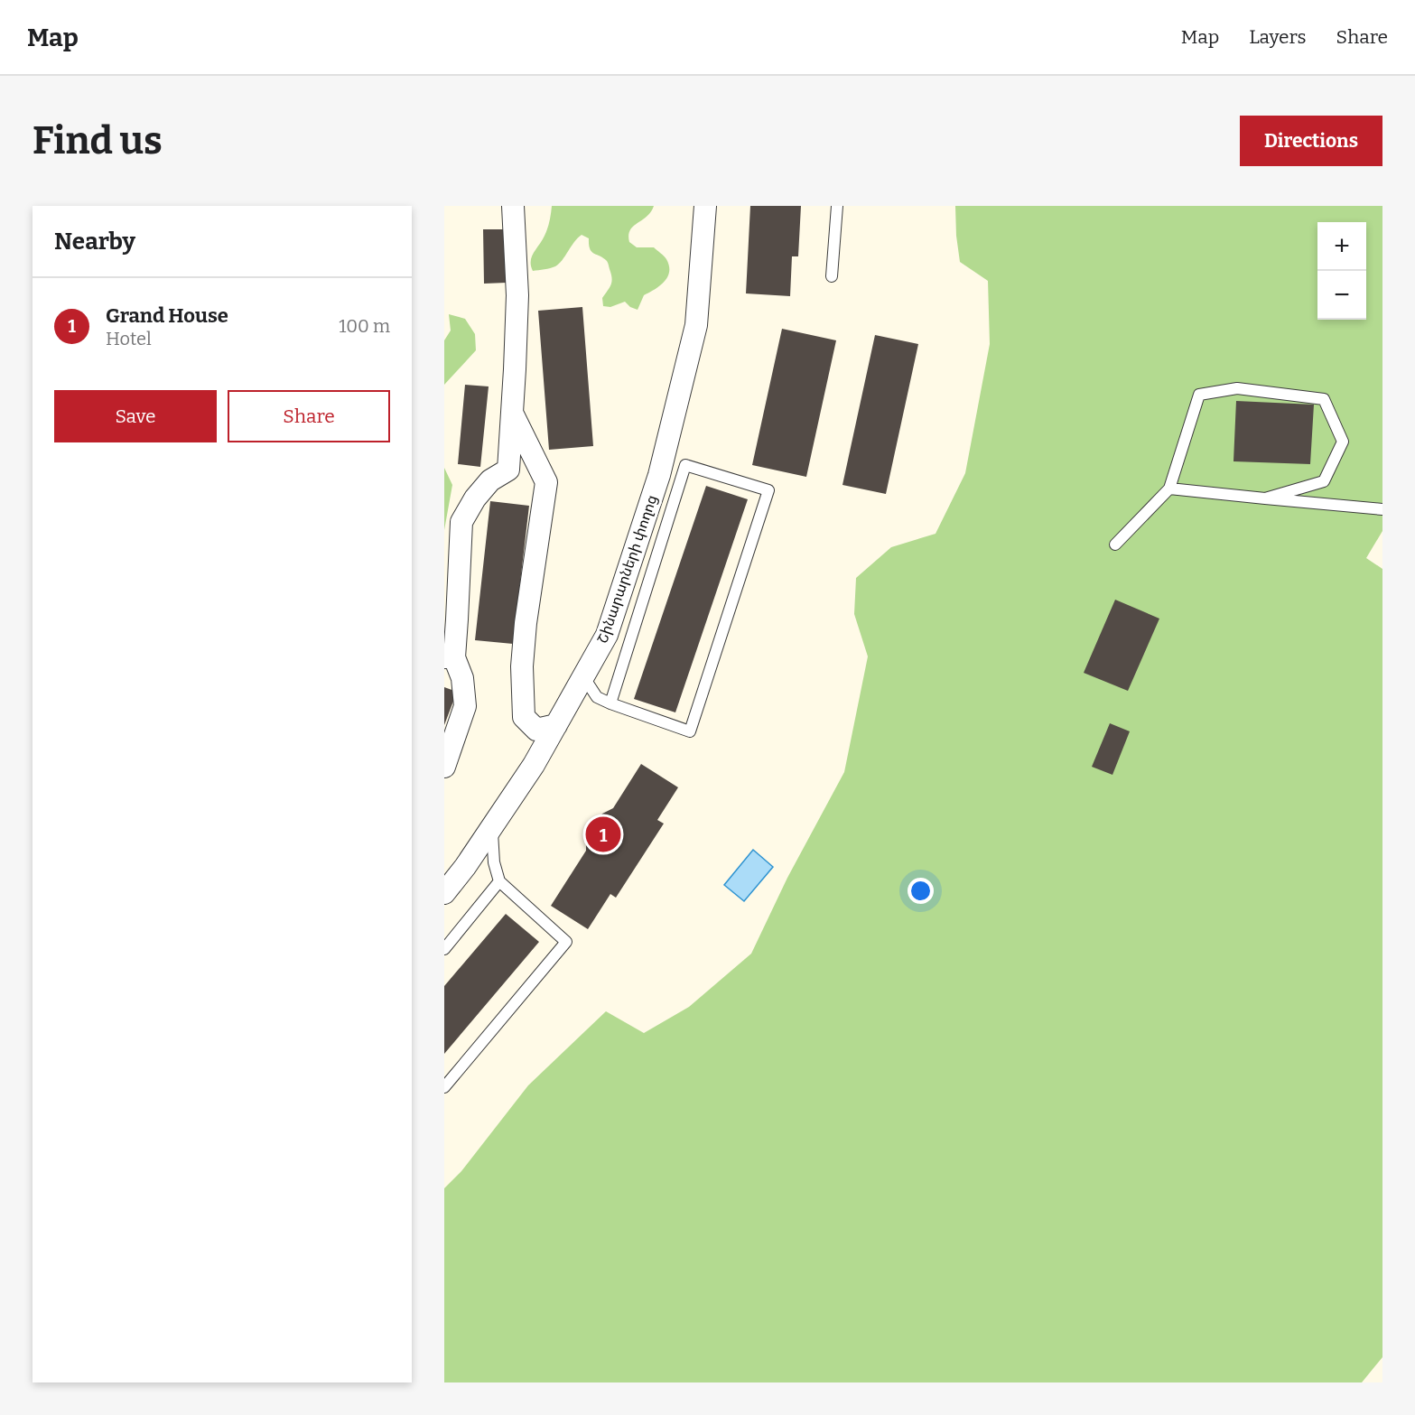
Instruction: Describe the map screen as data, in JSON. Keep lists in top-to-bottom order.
{
  "streets": {
    "street": ["Շինարարների փողոց"]
  },
  "page": {
    "header": "Map",
    "nav": ["Map", "Layers", "Share"],
    "buttons": [
      "Directions",
      ["Save", "Share"]
    ],
    "title": "Find us",
    "heading": "Nearby",
    "map_buttons": ["+", "−"],
    "list": [
      {
        "mark": "1",
        "name": "Grand House",
        "note": "Hotel",
        "value": "100 m"
      }
    ],
    "pins": "1"
  }
}
